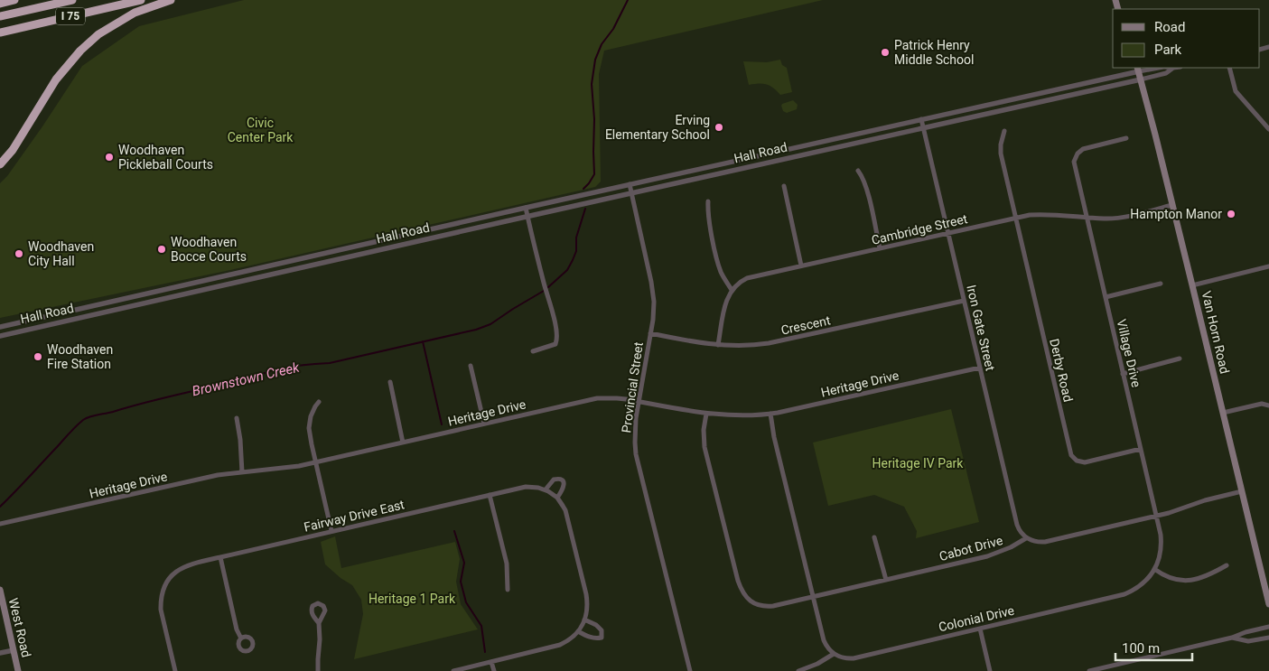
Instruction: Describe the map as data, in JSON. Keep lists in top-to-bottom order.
{
  "streets": {
    "highway": ["I 75"],
    "main road": ["Van Horn Road", "West Road"],
    "street": [
      "Hall Road",
      "Cambridge Street",
      "Crescent",
      "Iron Gate Street",
      "Village Drive",
      "Derby Road",
      "Heritage Drive",
      "Provincial Street",
      "Fairway Drive East",
      "Cabot Drive",
      "Colonial Drive"
    ]
  },
  "crossings": [
    ["Hall Road", "Iron Gate Street"],
    ["Hall Road", "Van Horn Road"],
    ["Hall Road", "Provincial Street"],
    ["Cambridge Street", "Iron Gate Street"],
    ["Cambridge Street", "Van Horn Road"],
    ["Cambridge Street", "Village Drive"],
    ["Cambridge Street", "Derby Road"],
    ["Crescent", "Iron Gate Street"],
    ["Crescent", "Provincial Street"],
    ["Iron Gate Street", "Heritage Drive"],
    ["Iron Gate Street", "Cabot Drive"],
    ["Village Drive", "Derby Road"],
    ["Village Drive", "Colonial Drive"],
    ["Heritage Drive", "Provincial Street"],
    ["Heritage Drive", "Cabot Drive"]
  ],
  "water": ["Brownstown Creek"],
  "parks": ["Civic Center Park", "Heritage IV Park", "Heritage 1 Park"],
  "places": [
    "Patrick Henry Middle School",
    "Erving Elementary School",
    "Woodhaven Pickleball Courts",
    "Hampton Manor",
    "Woodhaven Bocce Courts",
    "Woodhaven City Hall",
    "Woodhaven Fire Station"
  ],
  "legend": ["Road", "Park"],
  "scale_bar": "100 m"
}
